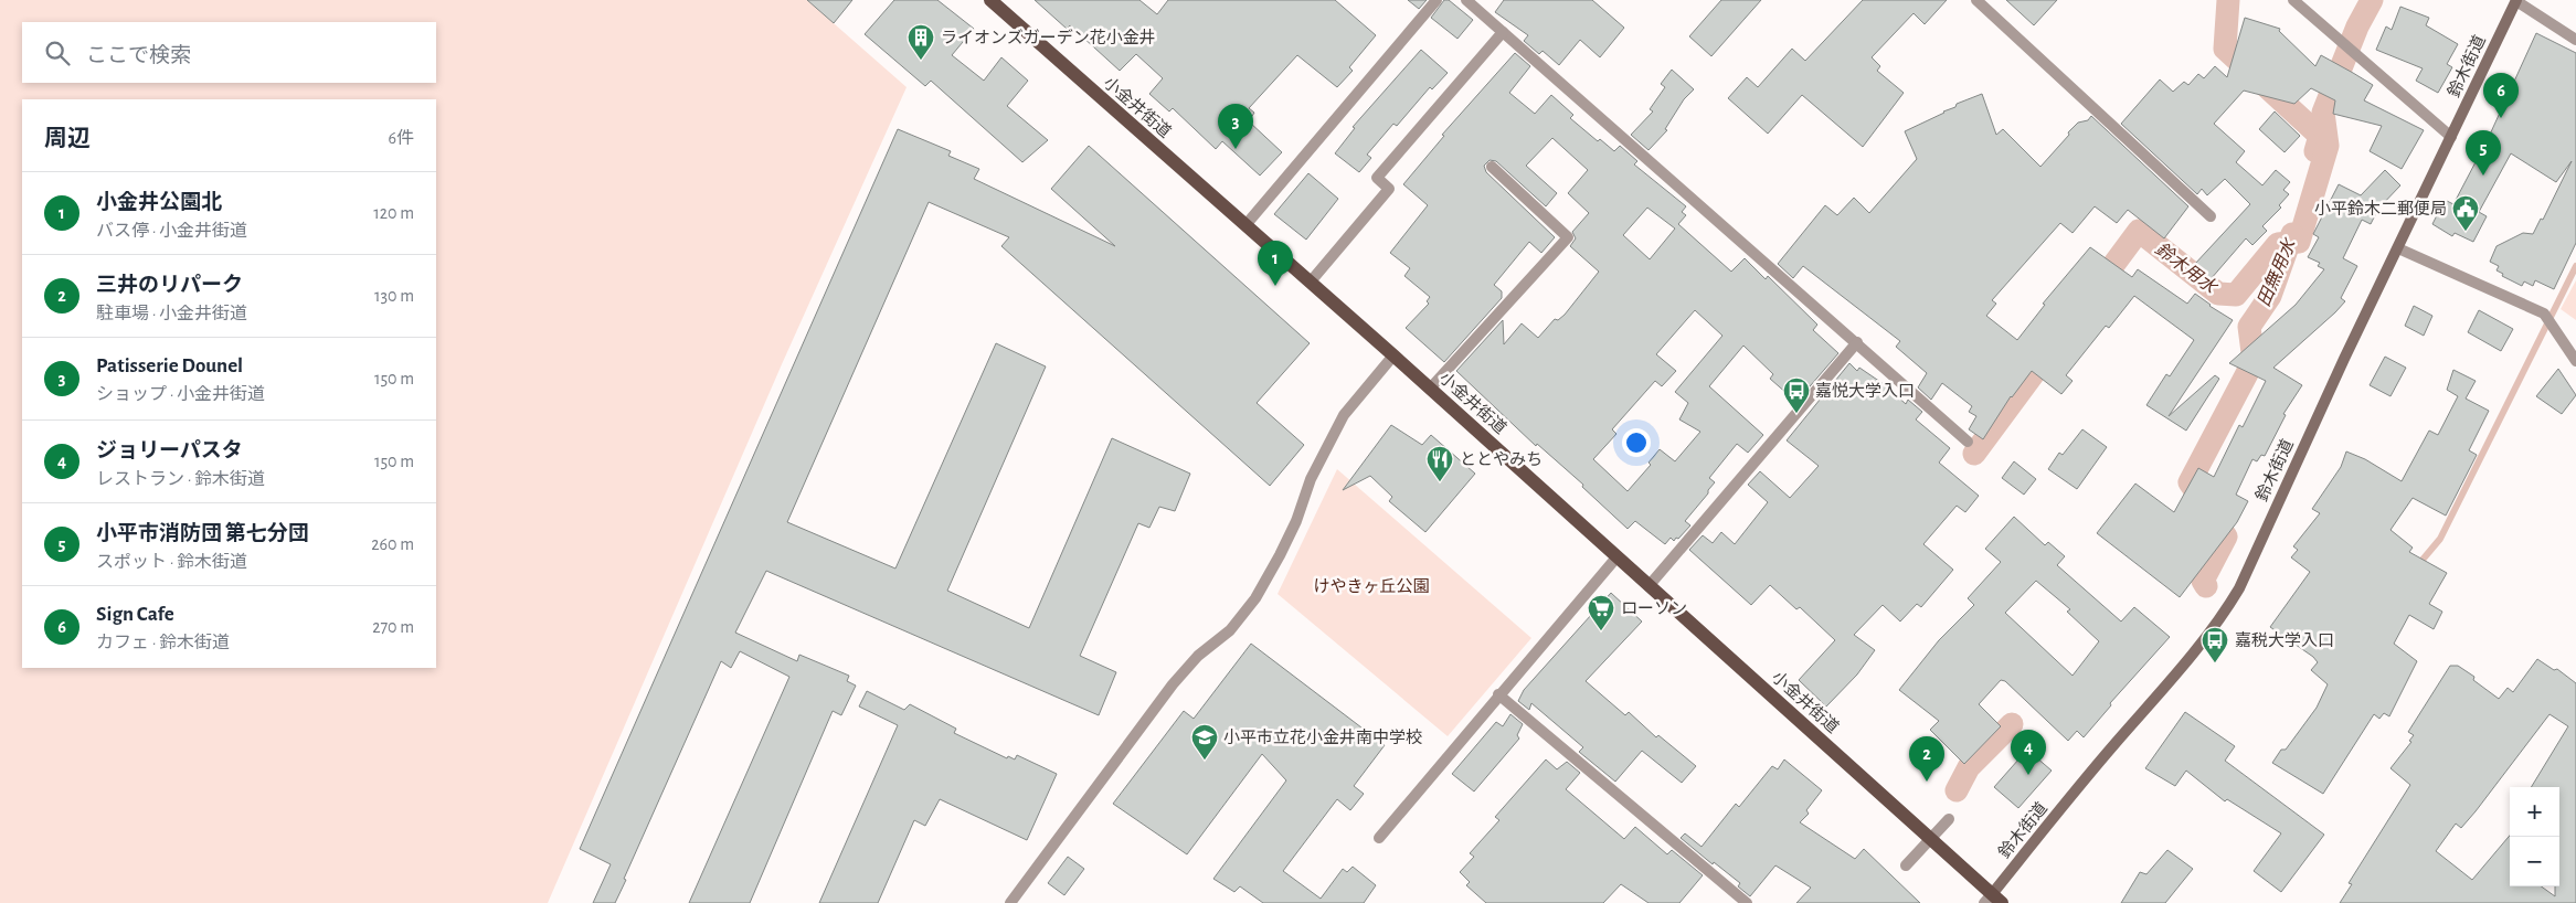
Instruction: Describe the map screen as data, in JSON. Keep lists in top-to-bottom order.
{
  "streets": {
    "main road": ["鈴木街道", "小金井街道"]
  },
  "crossings": [
    ["鈴木街道", "小金井街道"]
  ],
  "water": ["鈴木用水", "田無用水"],
  "parks": ["けやきヶ丘公園"],
  "places": {
    "building": ["ライオンズガーデン花小金井"],
    "public building": ["小平鈴木二郵便局"],
    "bus stop": ["嘉悦大学入口", "嘉税大学入口"],
    "restaurant": ["ととやみち"],
    "supermarket": ["ローソン"],
    "school or university": ["小平市立花小金井南中学校"]
  },
  "page": {
    "search": "ここで検索",
    "pins": [
      "6",
      "3",
      "5",
      "1",
      "4",
      "2"
    ],
    "heading": ["周辺", "6件"],
    "list": [
      {
        "mark": "1",
        "name": "小金井公園北",
        "note": "バス停 · 小金井街道",
        "value": "120 m"
      },
      {
        "mark": "2",
        "name": "三井のリパーク",
        "note": "駐車場 · 小金井街道",
        "value": "130 m"
      },
      {
        "mark": "3",
        "name": "Patisserie Dounel",
        "note": "ショップ · 小金井街道",
        "value": "150 m"
      },
      {
        "mark": "4",
        "name": "ジョリーパスタ",
        "note": "レストラン · 鈴木街道",
        "value": "150 m"
      },
      {
        "mark": "5",
        "name": "小平市消防団 第七分団",
        "note": "スポット · 鈴木街道",
        "value": "260 m"
      },
      {
        "mark": "6",
        "name": "Sign Cafe",
        "note": "カフェ · 鈴木街道",
        "value": "270 m"
      }
    ],
    "map_buttons": ["+", "−"]
  }
}
